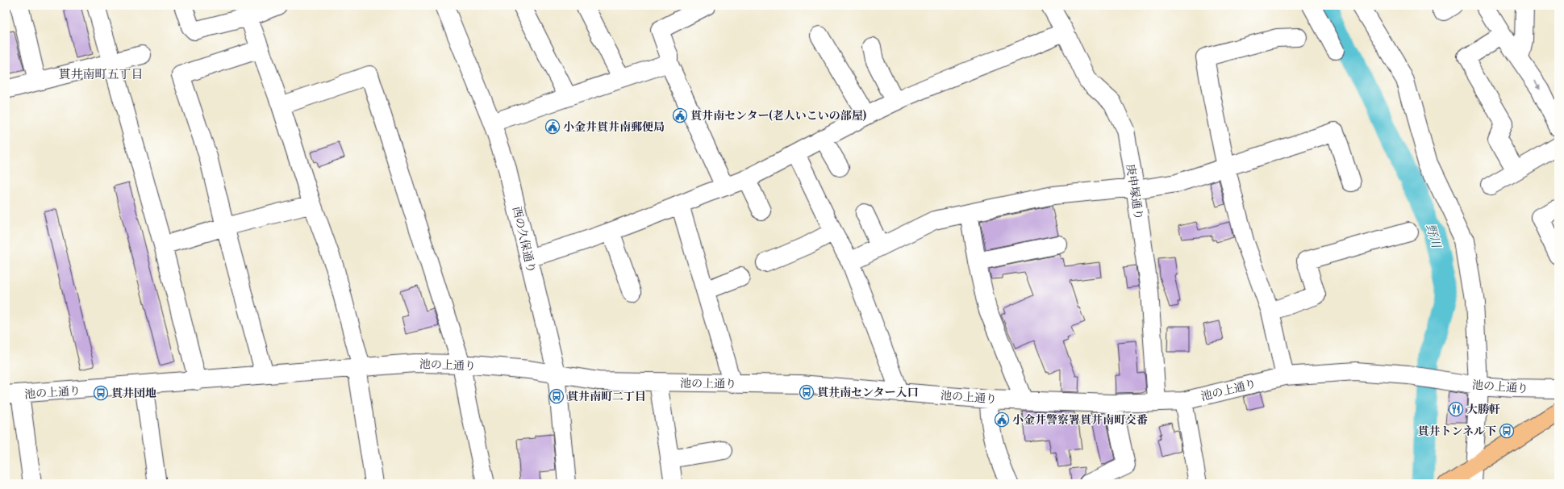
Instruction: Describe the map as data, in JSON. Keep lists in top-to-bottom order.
{
  "streets": {
    "street": ["庚申塚通り", "西の久保通り", "池の上通り"]
  },
  "crossings": [
    ["庚申塚通り", "池の上通り"],
    ["西の久保通り", "池の上通り"]
  ],
  "districts": ["貫井南町五丁目"],
  "water": ["野川"],
  "places": {
    "public building": ["貫井南センター(老人いこいの部屋)", "小金井貫井南郵便局", "小金井警察署貫井南町交番"],
    "bus stop": [
      "貫井南センター入口",
      "貫井団地",
      "貫井南町二丁目",
      "貫井トンネル下"
    ],
    "restaurant": ["大勝軒"]
  }
}
